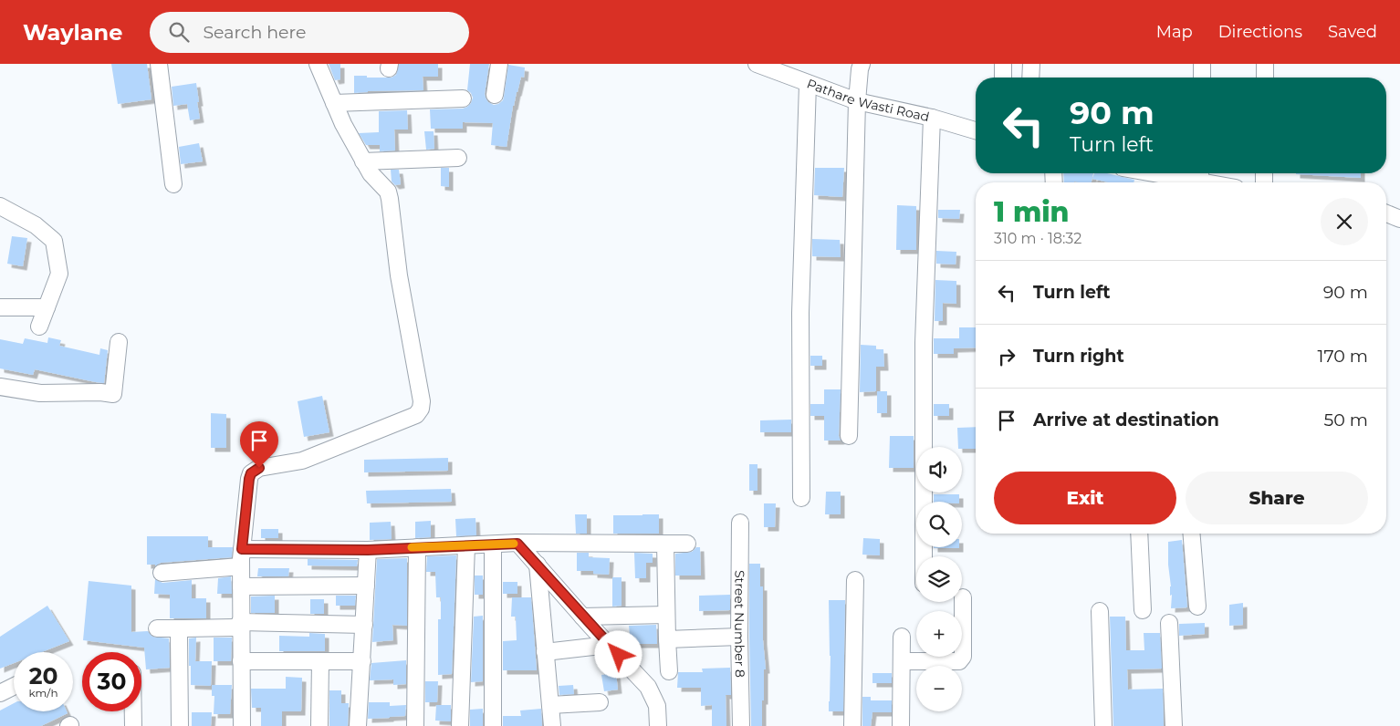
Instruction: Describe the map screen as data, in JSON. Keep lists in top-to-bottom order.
{
  "streets": {
    "street": ["Pathare Wasti Road", "Street Number 8"]
  },
  "page": {
    "header": "Waylane",
    "search": "Search here",
    "nav": ["Map", "Directions", "Saved"],
    "turn": ["90 m", "Turn left"],
    "heading": ["1 min", "310 m · 18:32"],
    "list": [
      {
        "name": "Turn left",
        "value": "90 m"
      },
      {
        "name": "Turn right",
        "value": "170 m"
      },
      {
        "name": "Arrive at destination",
        "value": "50 m"
      }
    ],
    "map_buttons": ["+", "−"],
    "buttons": ["Exit", "Share"],
    "speed": "20 km/h",
    "limit": "30"
  }
}
